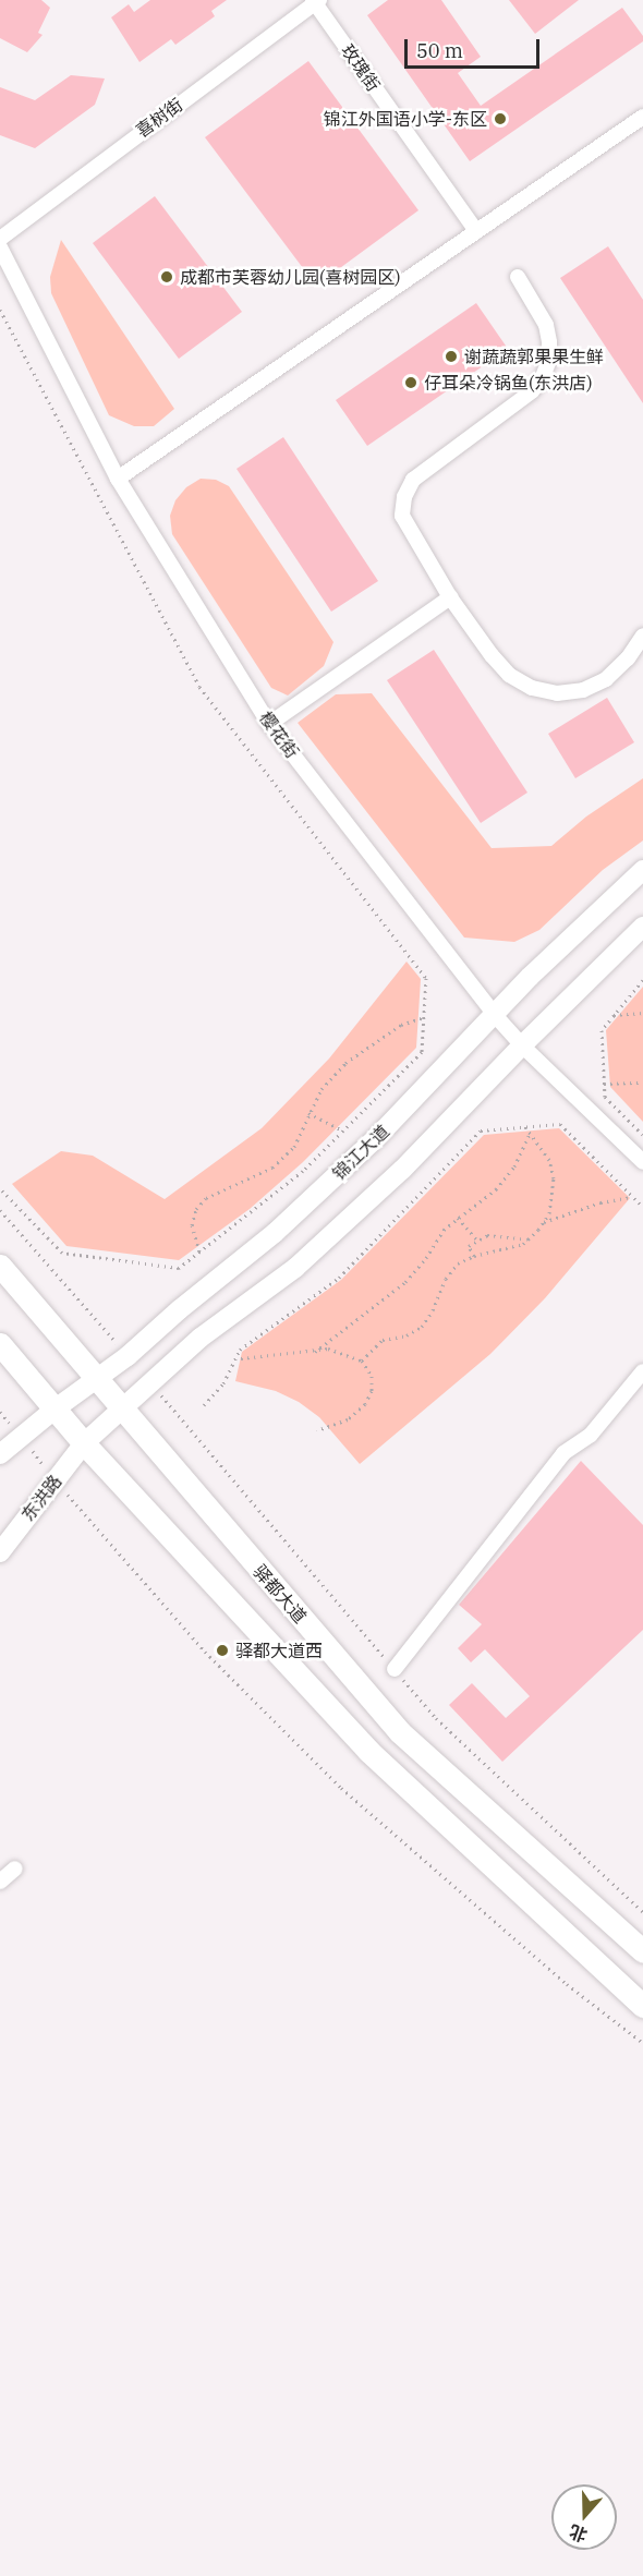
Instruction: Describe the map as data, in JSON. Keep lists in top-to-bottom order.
{
  "streets": {
    "main road": ["锦江大道", "东洪路", "驿都大道"],
    "street": ["玫瑰街", "喜树街", "樱花街"]
  },
  "crossings": [
    ["玫瑰街", "喜树街"],
    ["樱花街", "锦江大道"],
    ["锦江大道", "驿都大道"]
  ],
  "places": [
    "锦江外国语小学-东区",
    "成都市芙蓉幼儿园(喜树园区)",
    "谢蔬蔬郭果果生鲜",
    "仔耳朵冷锅鱼(东洪店)",
    "驿都大道西"
  ],
  "scale_bar": "50 m",
  "north": "bottom"
}
